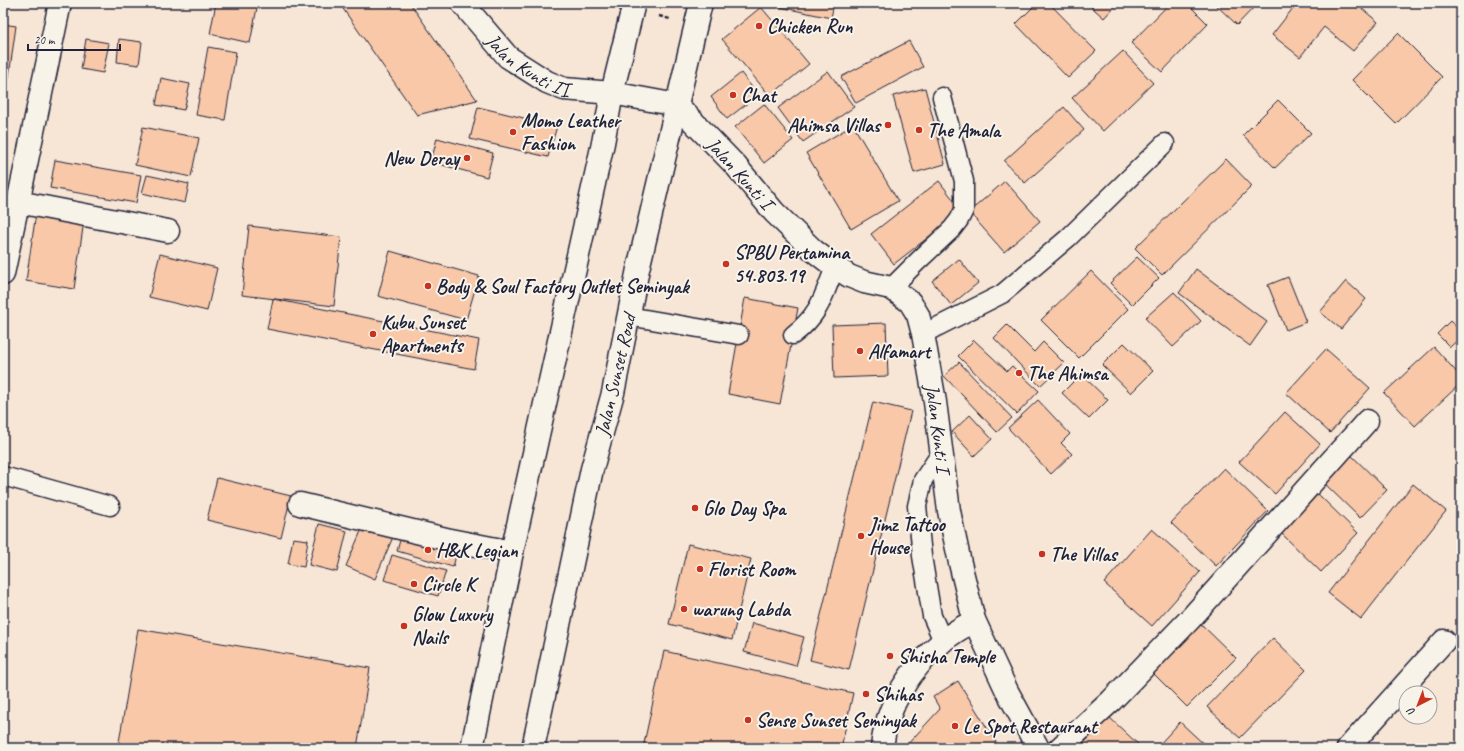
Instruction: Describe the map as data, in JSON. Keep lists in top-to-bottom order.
{
  "streets": {
    "main road": ["Jalan Kunti II", "Jalan Kunti I", "Jalan Sunset Road"]
  },
  "crossings": [
    ["Jalan Kunti I", "Jalan Sunset Road"]
  ],
  "places": [
    "Chicken Run",
    "Chat",
    "Ahimsa Villas",
    "The Amala",
    "Momo Leather Fashion",
    "New Deray",
    "SPBU Pertamina 54.803.19",
    "Body & Soul Factory Outlet Seminyak",
    "Kubu Sunset Apartments",
    "Alfamart",
    "The Ahimsa",
    "Glo Day Spa",
    "Jimz Tattoo House",
    "H&K Legian",
    "The Villas",
    "Florist Room",
    "Circle K",
    "warung Labda",
    "Glow Luxury Nails",
    "Shisha Temple",
    "Shihas",
    "Sense Sunset Seminyak",
    "Le Spot Restaurant"
  ],
  "scale_bar": "20 m",
  "north": "bottom left"
}
